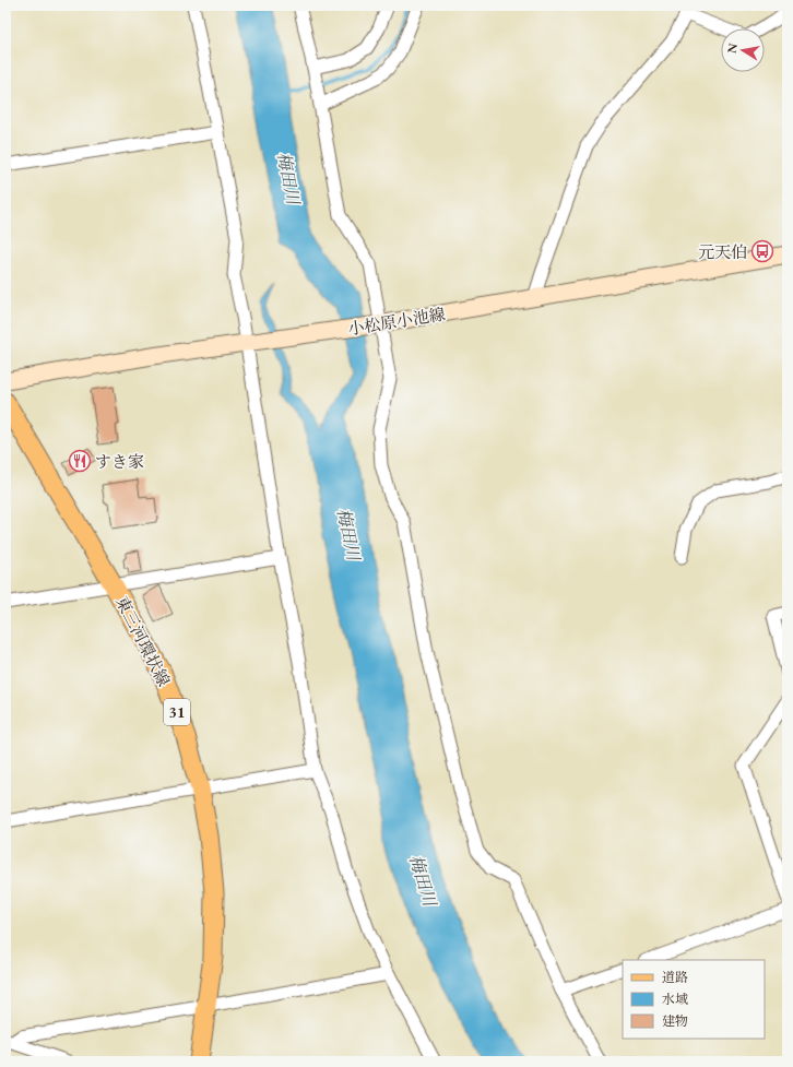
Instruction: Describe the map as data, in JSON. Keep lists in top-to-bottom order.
{
  "streets": {
    "main road": ["小松原小池線", "東三河環状線", "31"]
  },
  "water": ["梅田川"],
  "places": {
    "bus stop": ["元天伯"],
    "restaurant": ["すき家"]
  },
  "legend": ["道路", "水域", "建物"],
  "north": "left"
}
